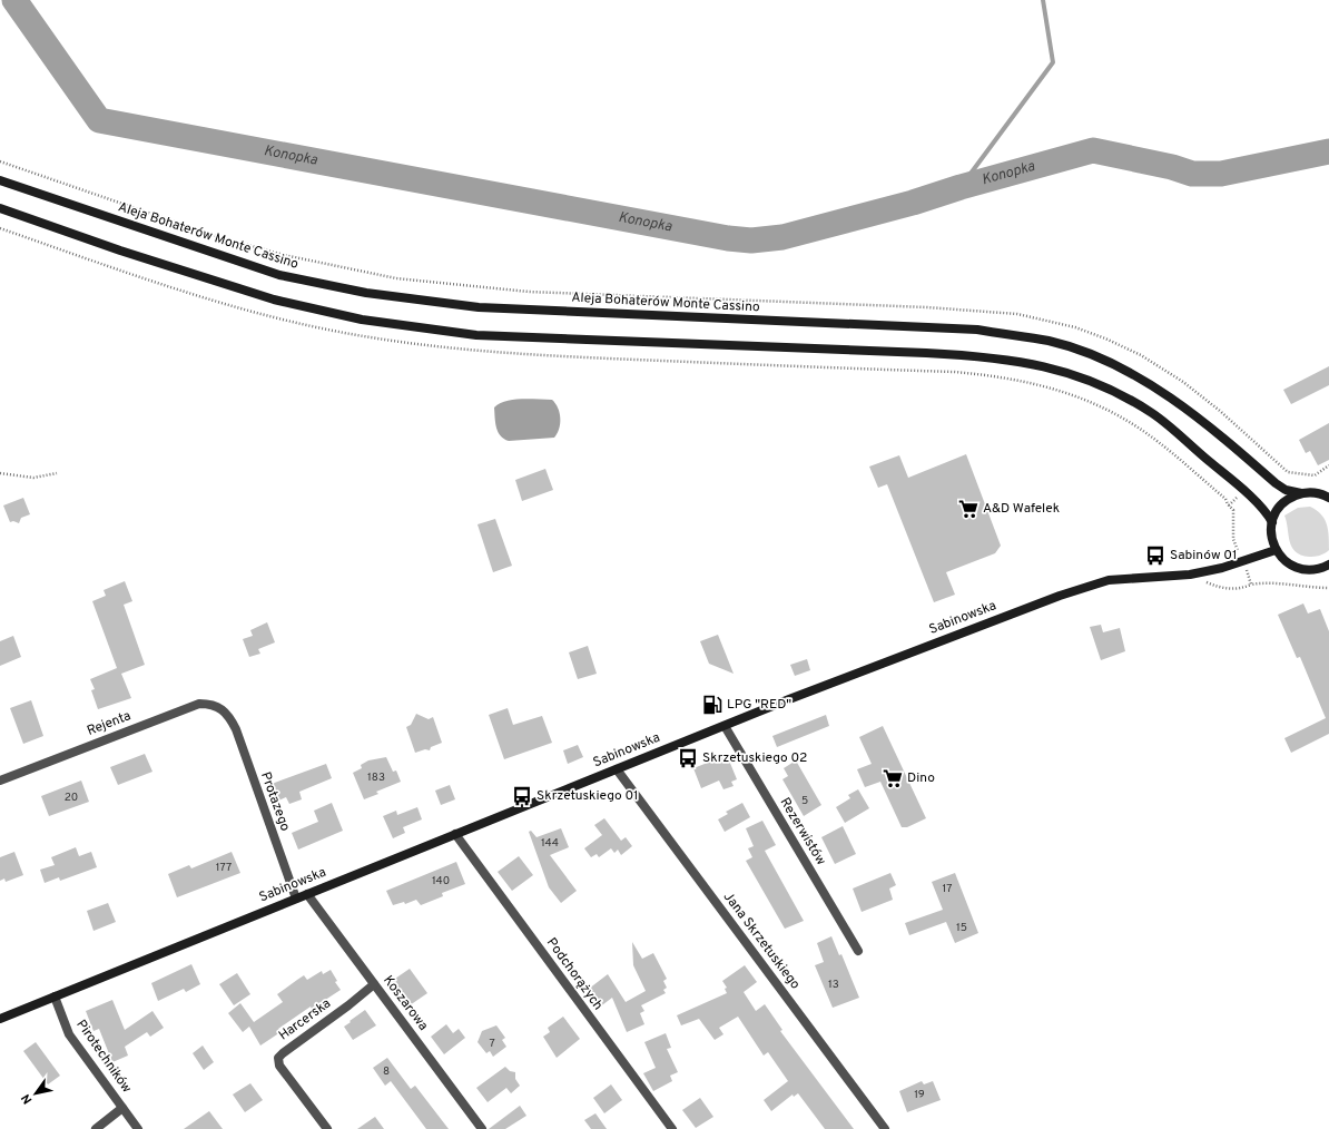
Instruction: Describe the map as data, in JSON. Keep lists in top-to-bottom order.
{
  "streets": {
    "main road": ["Aleja Bohaterów Monte Cassino", "Sabinowska"],
    "street": [
      "Rejenta",
      "Protazego",
      "Rezerwistów",
      "Jana Skrzetuskiego",
      "Podchorążych",
      "Koszarowa",
      "Harcerska",
      "Pirotechników"
    ]
  },
  "crossings": [
    ["Sabinowska", "Protazego"],
    ["Sabinowska", "Rezerwistów"],
    ["Sabinowska", "Jana Skrzetuskiego"],
    ["Sabinowska", "Podchorążych"],
    ["Sabinowska", "Koszarowa"],
    ["Sabinowska", "Pirotechników"],
    ["Rejenta", "Protazego"],
    ["Koszarowa", "Harcerska"]
  ],
  "water": ["Konopka"],
  "places": {
    "supermarket": ["A&D Wafelek", "Dino"],
    "bus stop": ["Sabinów 01", "Skrzetuskiego 02", "Skrzetuskiego 01"],
    "fuel station": ["LPG \"RED\""]
  },
  "house_numbers": [
    "183",
    "20",
    "5",
    "144",
    "177",
    "140",
    "17",
    "15",
    "13",
    "7",
    "8",
    "19"
  ],
  "north": "bottom left"
}
